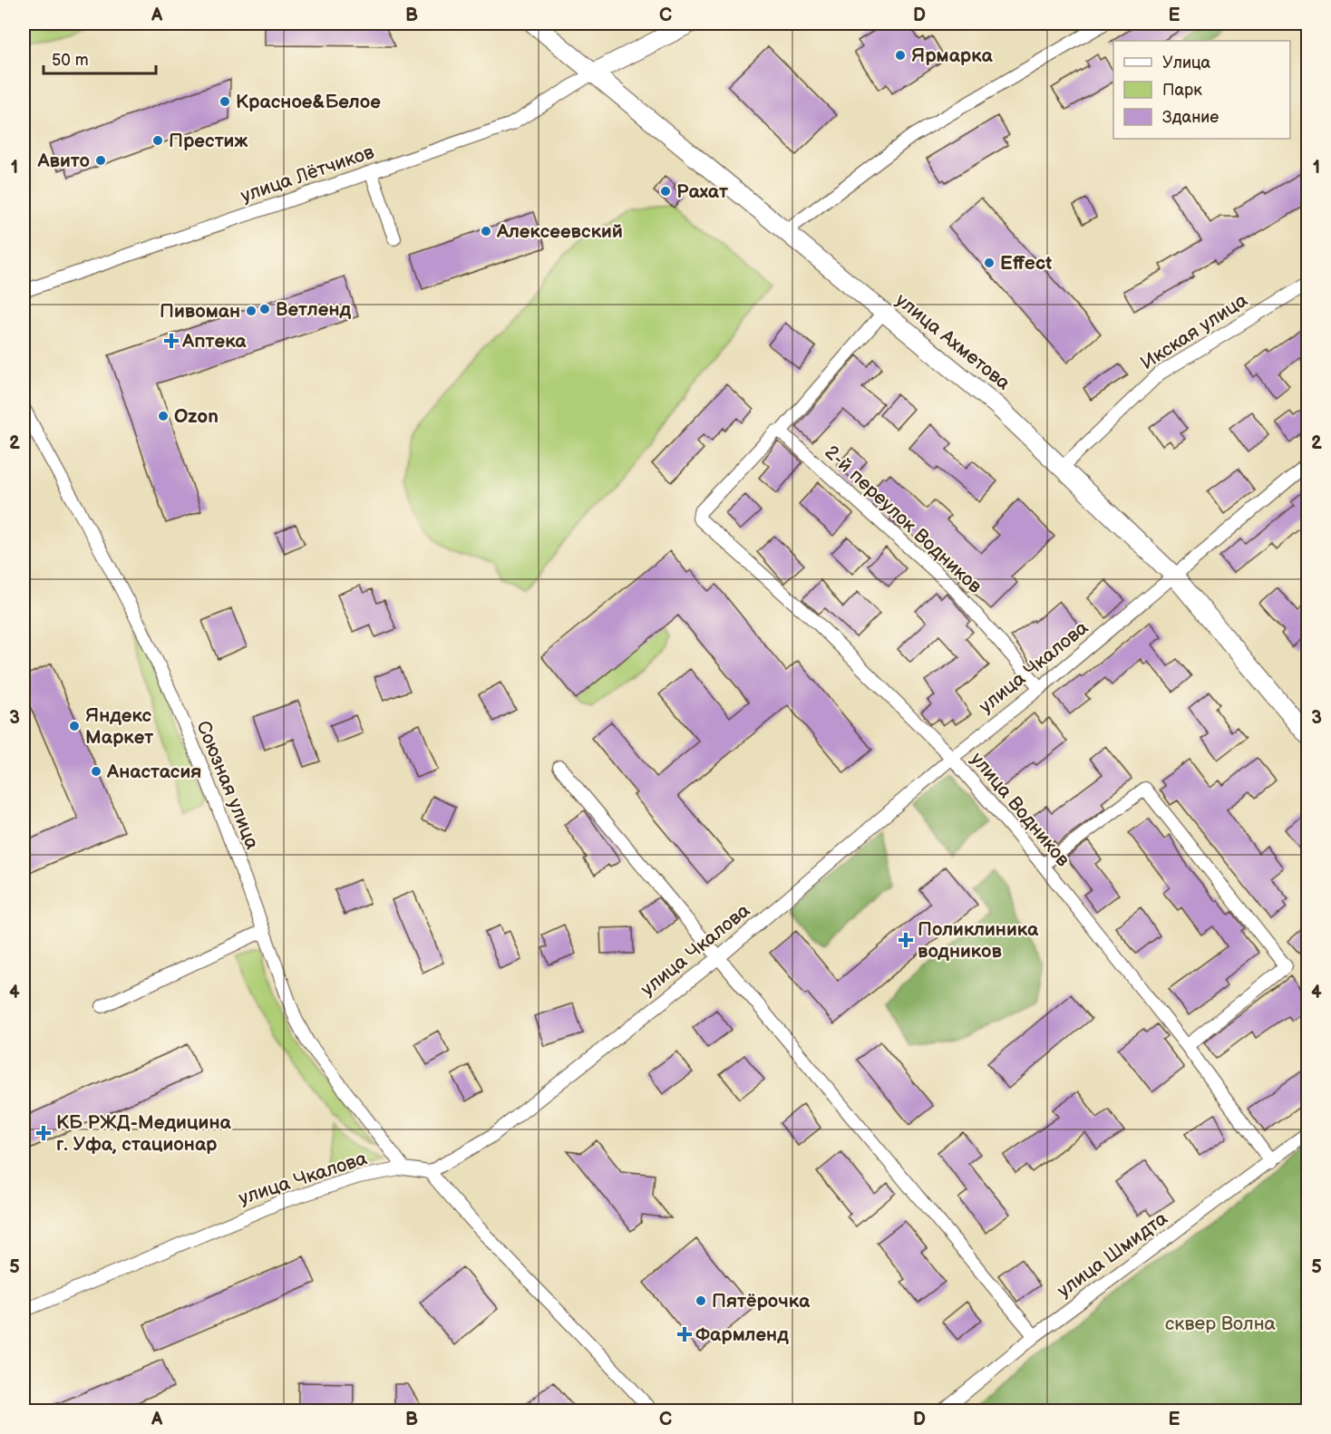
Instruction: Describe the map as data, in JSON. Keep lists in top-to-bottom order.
{
  "streets": {
    "main road": ["улица Ахметова"],
    "street": [
      "улица Лётчиков",
      "Икская улица",
      "2-й переулок Водников",
      "улица Чкалова",
      "Союзная улица",
      "улица Водников",
      "улица Шмидта"
    ]
  },
  "crossings": [
    ["улица Лётчиков", "улица Ахметова"],
    ["Икская улица", "улица Ахметова"],
    ["улица Ахметова", "улица Чкалова"],
    ["2-й переулок Водников", "улица Чкалова"],
    ["2-й переулок Водников", "улица Водников"],
    ["улица Чкалова", "Союзная улица"],
    ["улица Чкалова", "улица Водников"],
    ["улица Водников", "улица Шмидта"]
  ],
  "parks": ["сквер Волна"],
  "places": {
    "other": [
      "Ярмарка",
      "Красное&Белое",
      "Престиж",
      "Авито",
      "Рахат",
      "Алексеевский",
      "Effect",
      "Ветленд",
      "Пивоман",
      "Ozon",
      "Яндекс Маркет",
      "Анастасия",
      "Пятёрочка"
    ],
    "health": [
      "Аптека",
      "Поликлиника водников",
      "КБ РЖД-Медицина г. Уфа, стационар",
      "Фармленд"
    ]
  },
  "legend": ["Улица", "Парк", "Здание"],
  "scale_bar": "50 m",
  "grid": {
    "columns": [
      "A",
      "B",
      "C",
      "D",
      "E"
    ],
    "rows": [
      "1",
      "2",
      "3",
      "4",
      "5"
    ]
  }
}
